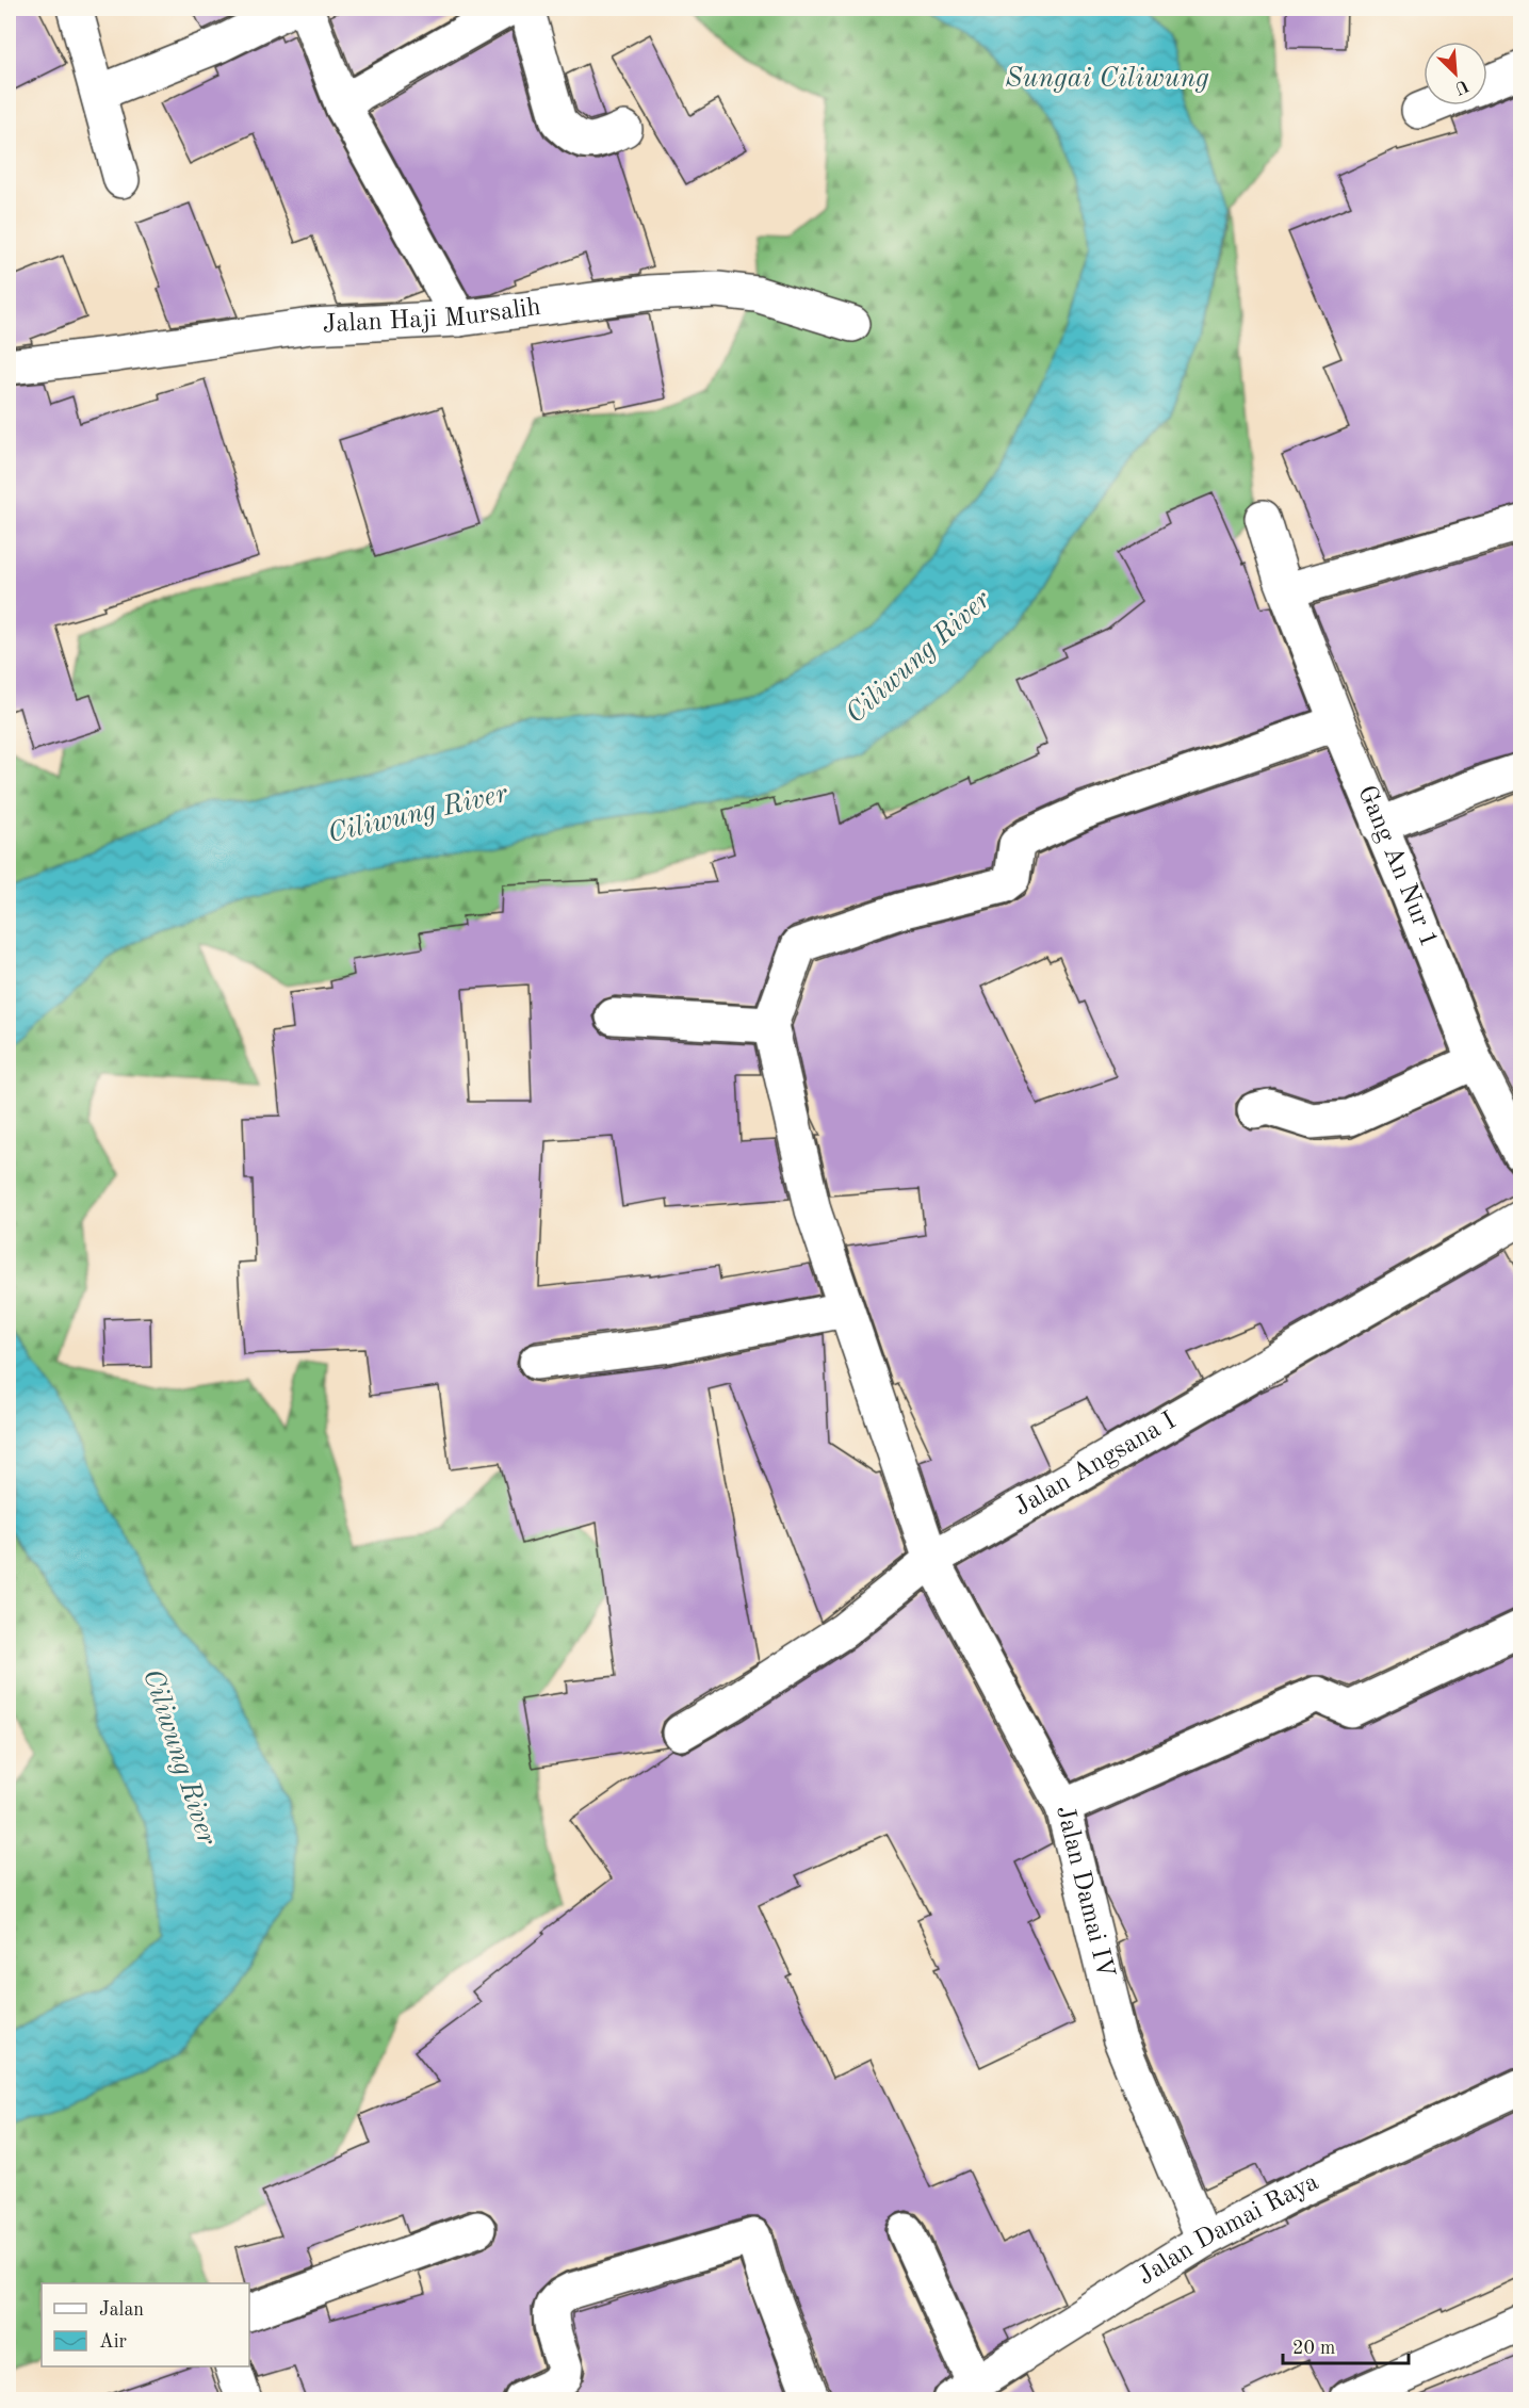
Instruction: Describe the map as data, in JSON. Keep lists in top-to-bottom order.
{
  "streets": {
    "street": [
      "Jalan Haji Mursalih",
      "Gang An Nur 1",
      "Jalan Angsana I",
      "Jalan Damai IV",
      "Jalan Damai Raya"
    ]
  },
  "crossings": [
    ["Jalan Angsana I", "Jalan Damai IV"],
    ["Jalan Damai IV", "Jalan Damai Raya"]
  ],
  "water": ["Sungai Ciliwung", "Ciliwung River"],
  "legend": ["Jalan", "Air"],
  "scale_bar": "20 m",
  "north": "bottom right"
}
